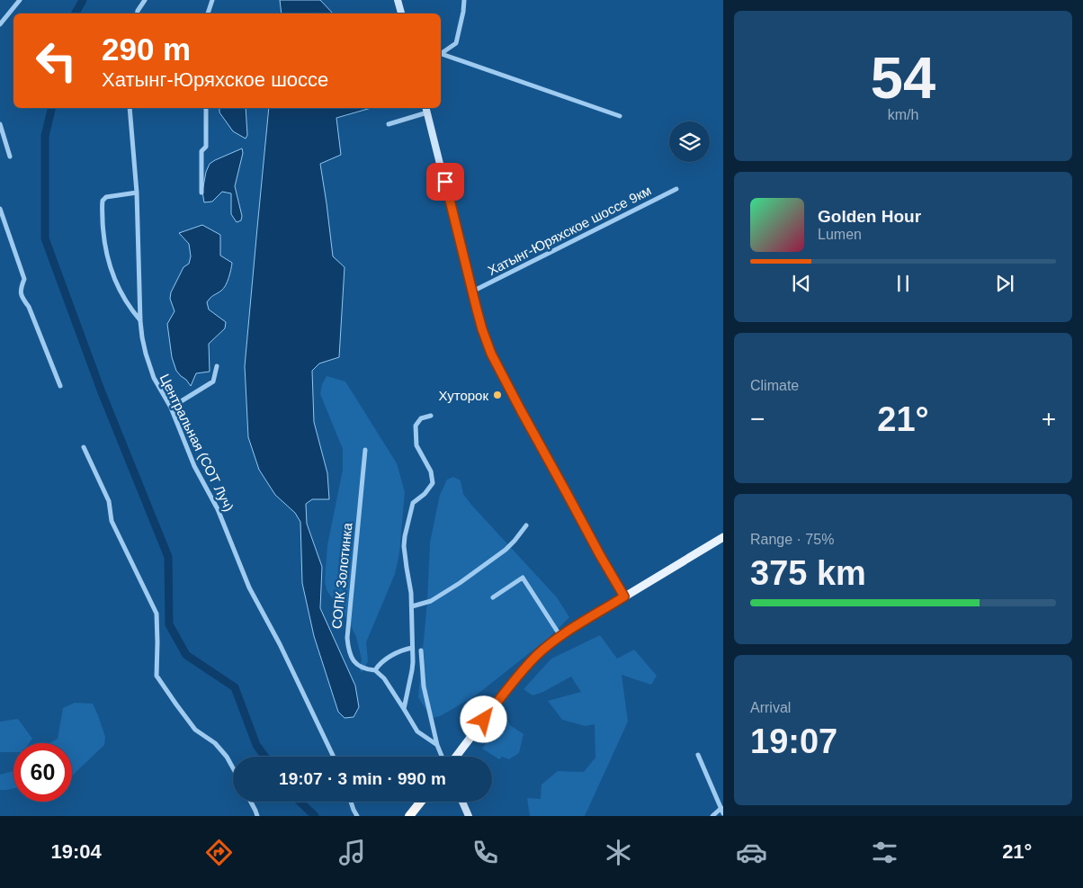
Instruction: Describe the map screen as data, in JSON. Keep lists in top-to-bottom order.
{
  "streets": {
    "street": ["Хатынг-Юряхское шоссе 9км", "Центральная (СОТ Луч)", "СОПК Золотинка"]
  },
  "places": ["Хуторок"],
  "page": {
    "tile": [
      ["54", "km/h"],
      "Climate",
      ["Range · 75%", "375 km"],
      ["Arrival", "19:07"]
    ],
    "turn": ["290 m", "Хатынг-Юряхское шоссе"],
    "song": ["Golden Hour", "Lumen"],
    "heat": ["−", "21°", "+"],
    "limit": "60",
    "trip": "19:07 · 3 min · 990 m",
    "tabs": ["19:04", "21°"]
  }
}
